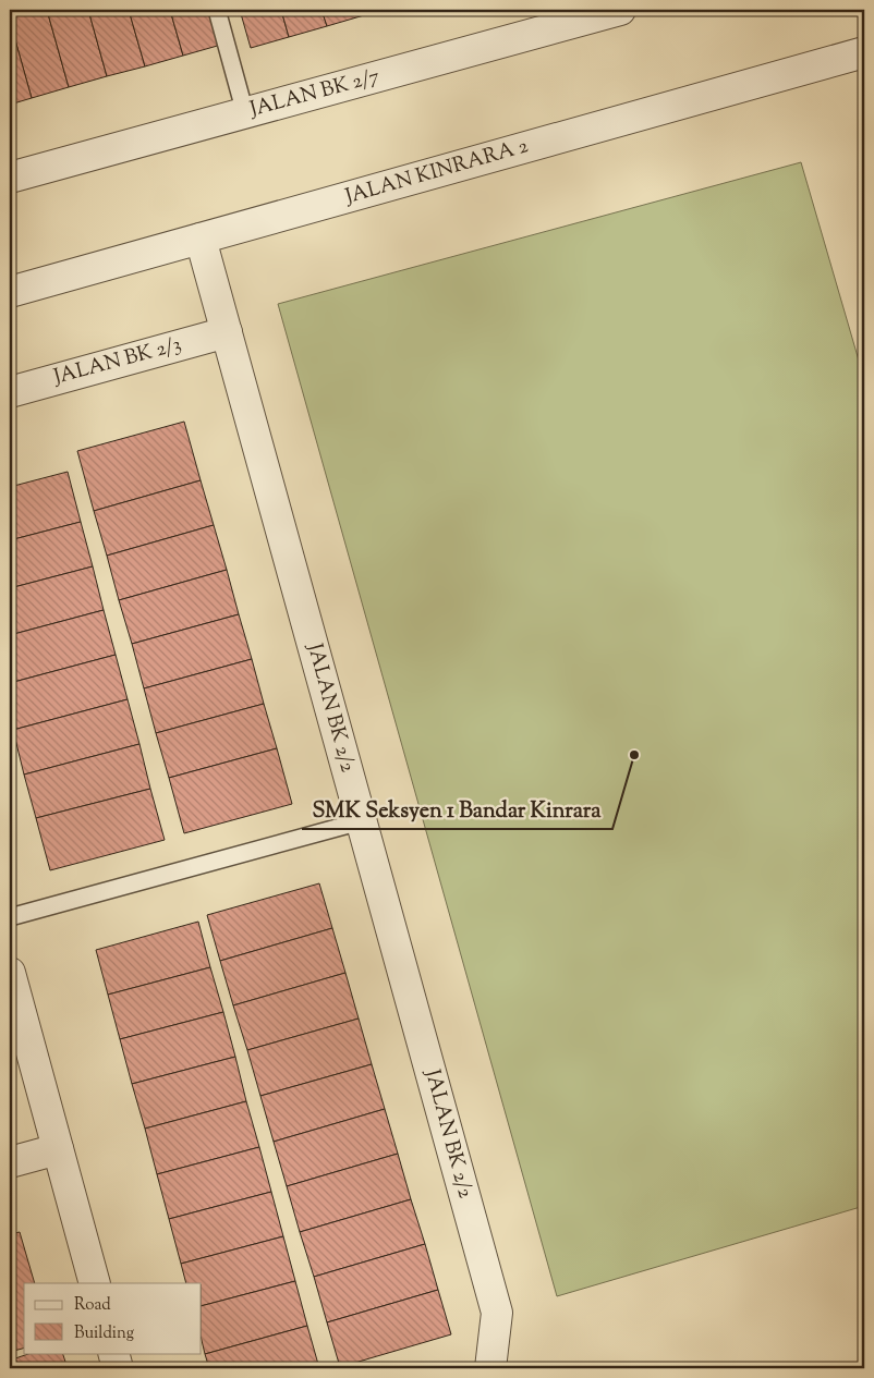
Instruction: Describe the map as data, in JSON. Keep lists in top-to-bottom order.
{
  "streets": {
    "street": [
      "JALAN BK 2/7",
      "JALAN KINRARA 2",
      "JALAN BK 2/3",
      "JALAN BK 2/2"
    ]
  },
  "crossings": [
    ["JALAN KINRARA 2", "JALAN BK 2/2"],
    ["JALAN BK 2/3", "JALAN BK 2/2"]
  ],
  "places": ["SMK Seksyen 1 Bandar Kinrara"],
  "legend": ["Road", "Building"]
}
